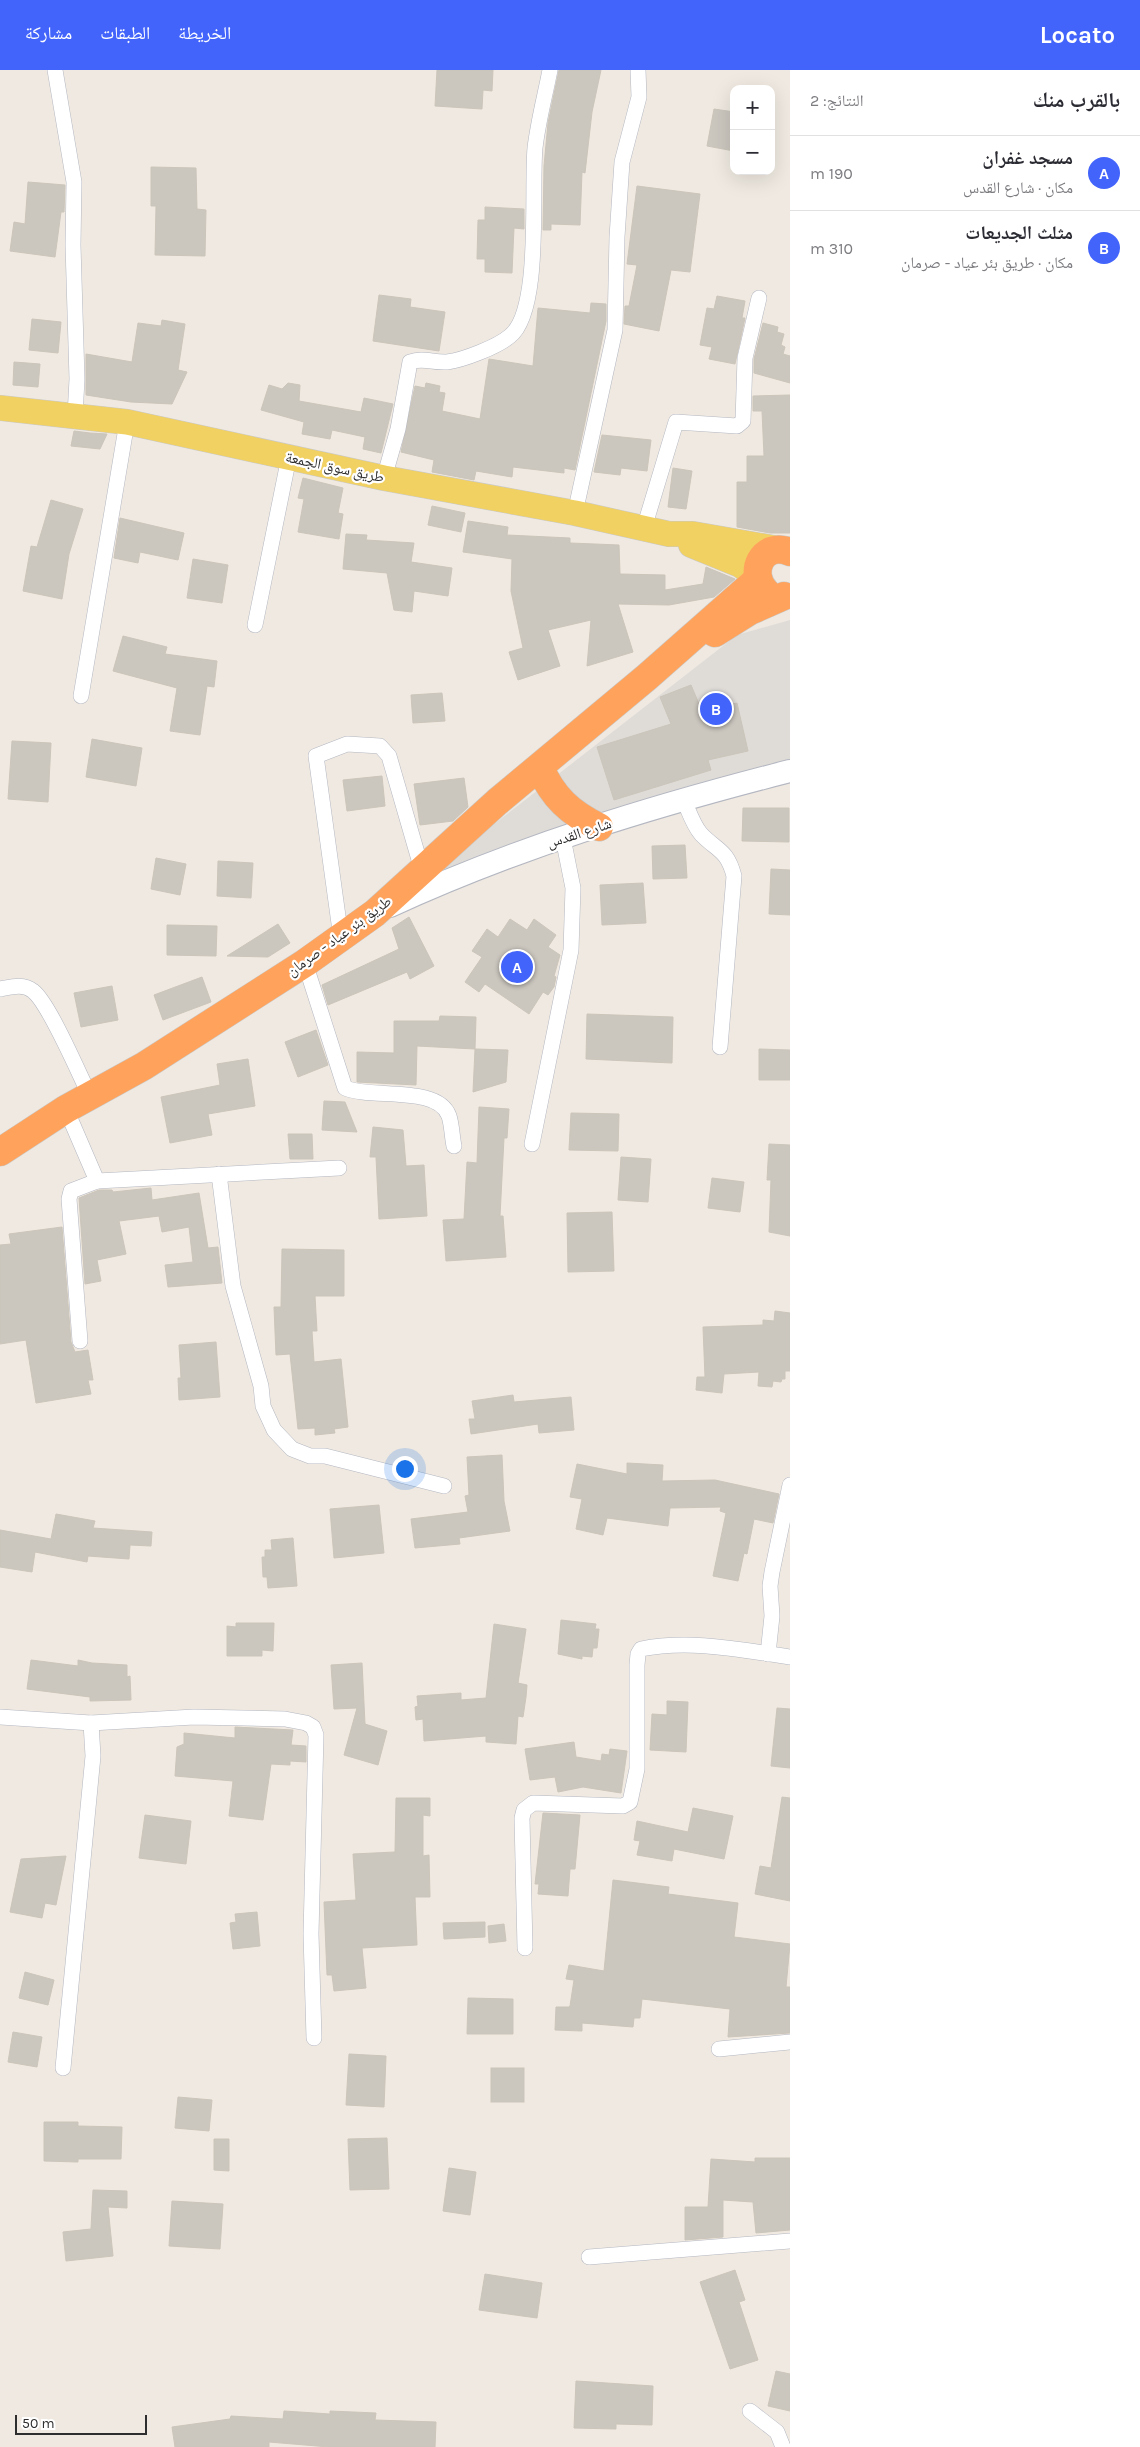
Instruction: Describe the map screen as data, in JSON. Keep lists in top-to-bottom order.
{
  "streets": {
    "highway": ["طريق بئر عياد - صرمان"],
    "main road": ["طريق سوق الجمعة"],
    "street": ["شارع القدس"]
  },
  "crossings": [
    ["شارع القدس", "طريق بئر عياد - صرمان"]
  ],
  "scale_bar": "50 m",
  "page": {
    "header": "Locato",
    "nav": ["الخريطة", "الطبقات", "مشاركة"],
    "heading": ["بالقرب منك", "النتائج: 2"],
    "map_buttons": ["+", "−"],
    "list": [
      {
        "mark": "A",
        "name": "مسجد غفران",
        "note": "مكان · شارع القدس",
        "value": "190 m"
      },
      {
        "mark": "B",
        "name": "مثلث الجديعات",
        "note": "مكان · طريق بئر عياد - صرمان",
        "value": "310 m"
      }
    ],
    "pins": ["B", "A"],
    "scale": "50 m"
  }
}
